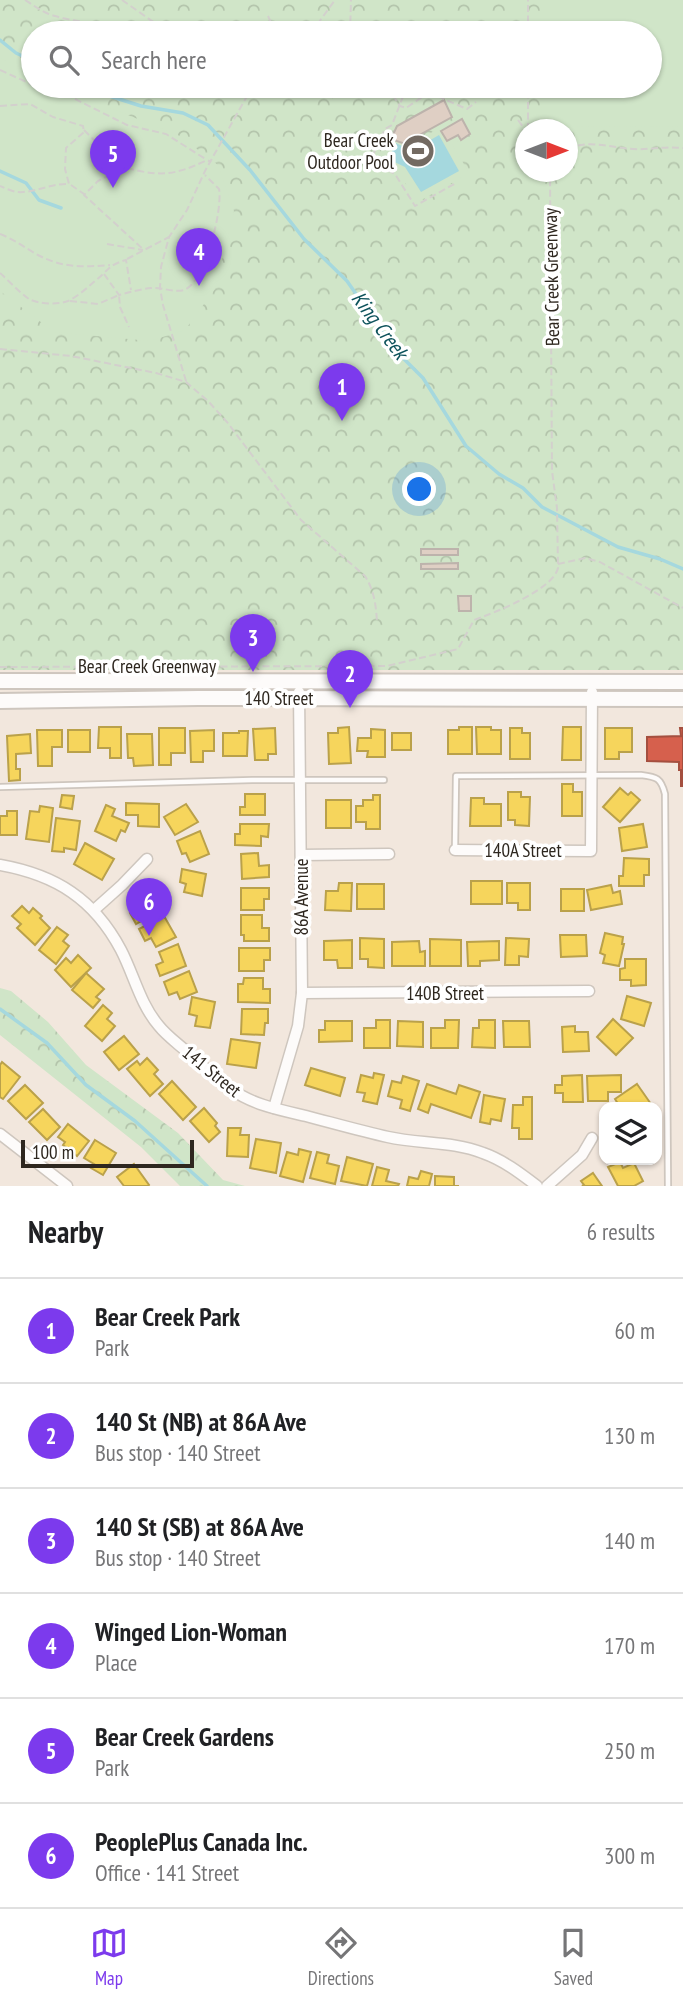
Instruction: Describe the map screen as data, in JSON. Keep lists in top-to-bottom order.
{
  "streets": {
    "main road": ["140 Street"],
    "street": [
      "140A Street",
      "86A Avenue",
      "140B Street",
      "141 Street"
    ],
    "path": ["Bear Creek Greenway"]
  },
  "crossings": [
    ["140 Street", "86A Avenue"],
    ["86A Avenue", "140B Street"],
    ["86A Avenue", "141 Street"]
  ],
  "water": ["King Creek"],
  "places": {
    "sports": ["Bear Creek Outdoor Pool"]
  },
  "scale_bar": "100 m",
  "north": "right",
  "page": {
    "search": "Search here",
    "pins": [
      "5",
      "4",
      "1",
      "3",
      "2",
      "6"
    ],
    "scale": "100 m",
    "heading": ["Nearby", "6 results"],
    "list": [
      {
        "mark": "1",
        "name": "Bear Creek Park",
        "note": "Park",
        "value": "60 m"
      },
      {
        "mark": "2",
        "name": "140 St (NB) at 86A Ave",
        "note": "Bus stop · 140 Street",
        "value": "130 m"
      },
      {
        "mark": "3",
        "name": "140 St (SB) at 86A Ave",
        "note": "Bus stop · 140 Street",
        "value": "140 m"
      },
      {
        "mark": "4",
        "name": "Winged Lion-Woman",
        "note": "Place",
        "value": "170 m"
      },
      {
        "mark": "5",
        "name": "Bear Creek Gardens",
        "note": "Park",
        "value": "250 m"
      },
      {
        "mark": "6",
        "name": "PeoplePlus Canada Inc.",
        "note": "Office · 141 Street",
        "value": "300 m"
      }
    ],
    "nav": ["Map", "Directions", "Saved"]
  }
}
